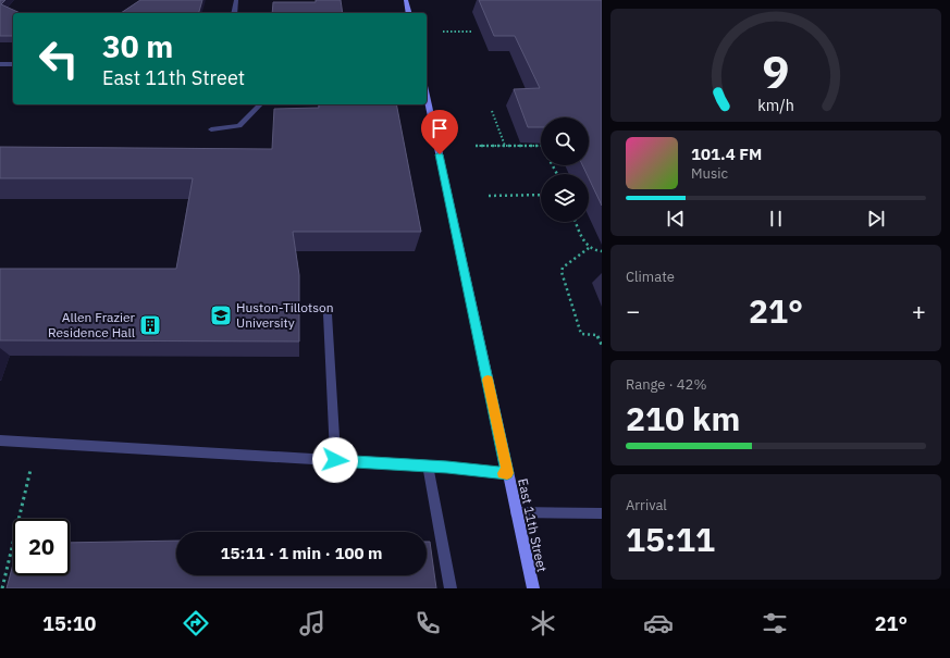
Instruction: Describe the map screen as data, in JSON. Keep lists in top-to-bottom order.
{
  "streets": {
    "street": ["East 11th Street"]
  },
  "places": {
    "school or university": ["Huston-Tillotson University"],
    "building": ["Allen Frazier Residence Hall"]
  },
  "page": {
    "turn": ["30 m", "East 11th Street"],
    "song": ["101.4 FM", "Music"],
    "tile": [
      "Climate",
      ["Range · 42%", "210 km"],
      ["Arrival", "15:11"]
    ],
    "heat": ["−", "21°", "+"],
    "limit": "20",
    "trip": "15:11 · 1 min · 100 m",
    "tabs": ["15:10", "21°"],
    "gauge": ["9", "km/h"]
  }
}
